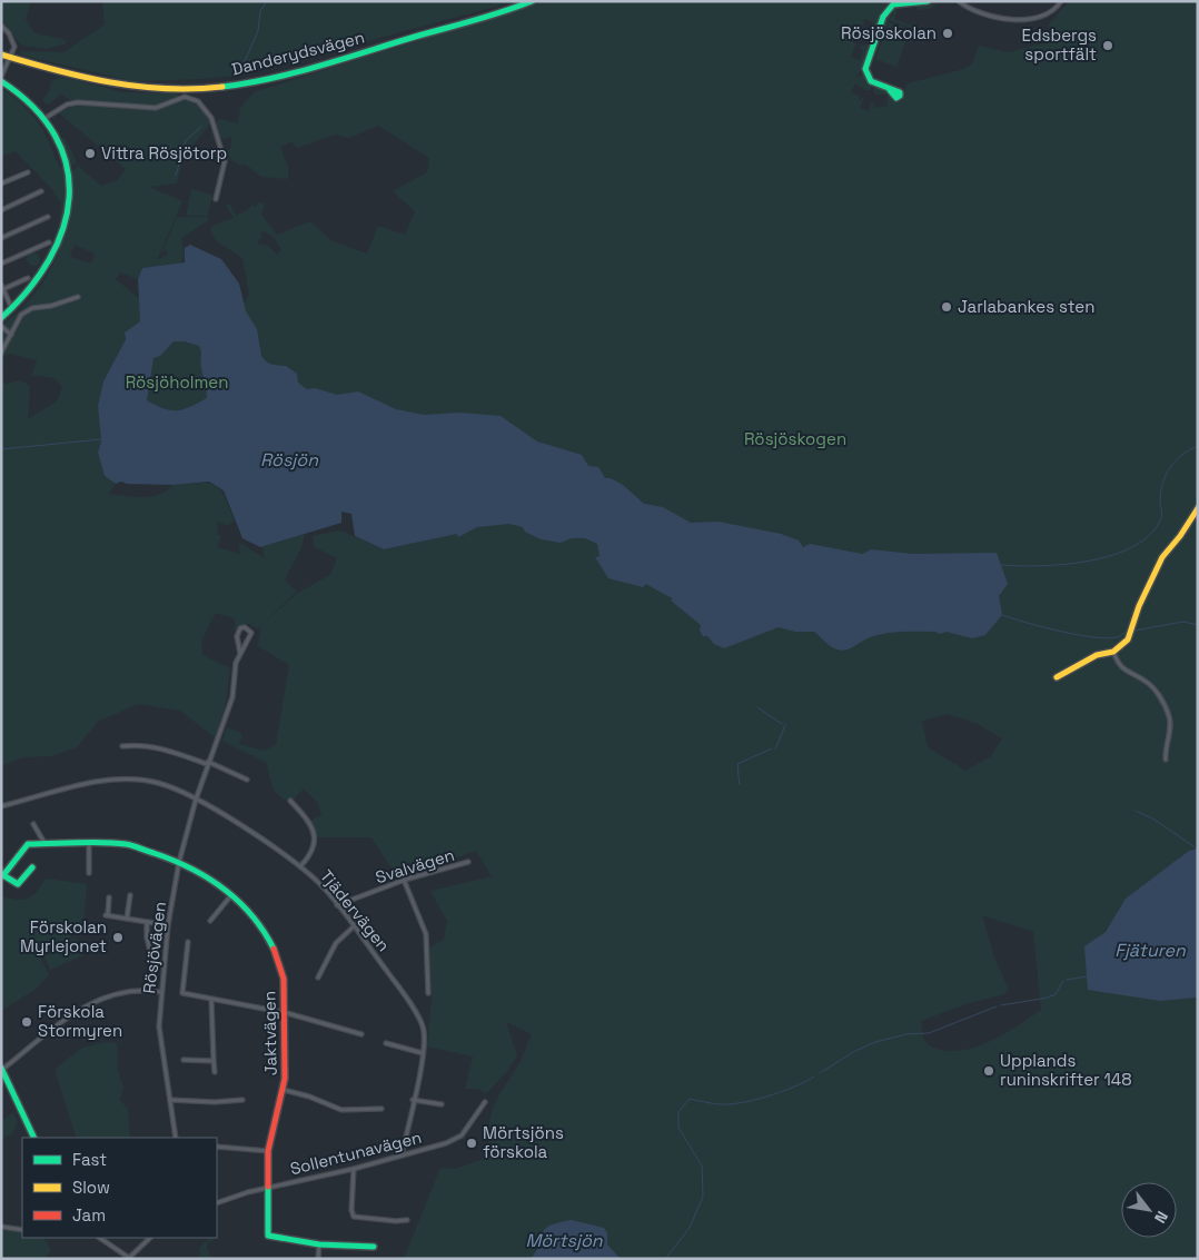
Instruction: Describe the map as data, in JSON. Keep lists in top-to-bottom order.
{
  "streets": {
    "street": [
      "Danderydsvägen",
      "Svalvägen",
      "Tjädervägen",
      "Rösjövägen",
      "Jaktvägen",
      "Sollentunavägen"
    ]
  },
  "crossings": [
    ["Svalvägen", "Tjädervägen"],
    ["Tjädervägen", "Rösjövägen"],
    ["Tjädervägen", "Sollentunavägen"],
    ["Rösjövägen", "Jaktvägen"],
    ["Jaktvägen", "Sollentunavägen"]
  ],
  "water": ["Rösjön", "Fjäturen", "Mörtsjön"],
  "parks": ["Rösjöholmen", "Rösjöskogen"],
  "places": [
    "Rösjöskolan",
    "Edsbergs sportfält",
    "Vittra Rösjötorp",
    "Jarlabankes sten",
    "Förskolan Myrlejonet",
    "Förskola Stormyren",
    "Upplands runinskrifter 148",
    "Mörtsjöns förskola"
  ],
  "legend": ["Fast", "Slow", "Jam"],
  "north": "bottom right"
}
